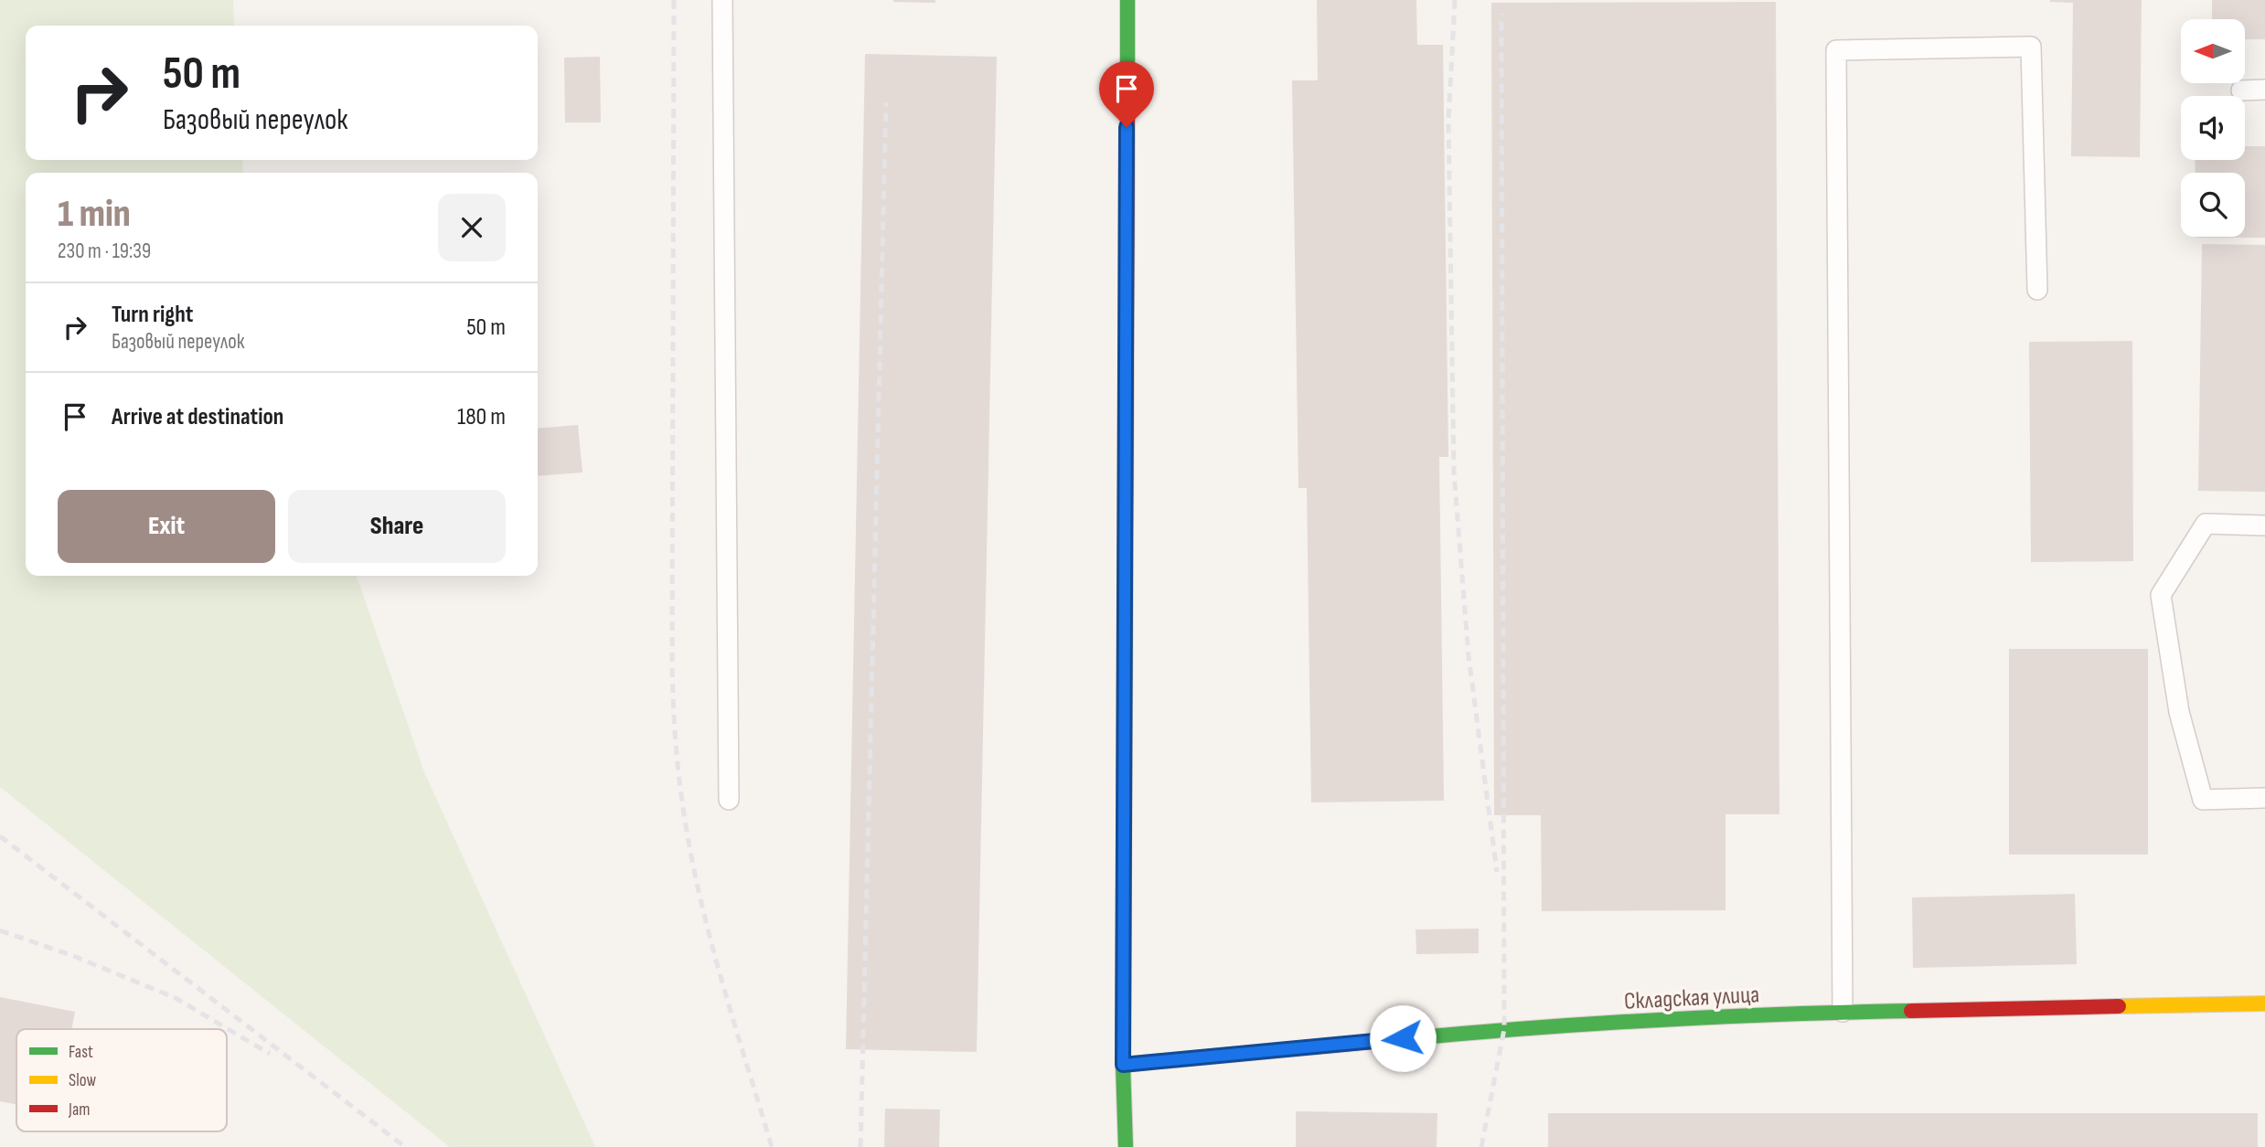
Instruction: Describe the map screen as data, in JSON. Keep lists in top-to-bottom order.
{
  "streets": {
    "street": ["Складская улица"]
  },
  "legend": ["Fast", "Slow", "Jam"],
  "north": "left",
  "page": {
    "turn": ["50 m", "Базовый переулок"],
    "heading": ["1 min", "230 m · 19:39"],
    "list": [
      {
        "name": "Turn right",
        "note": "Базовый переулок",
        "value": "50 m"
      },
      {
        "name": "Arrive at destination",
        "value": "180 m"
      }
    ],
    "buttons": ["Exit", "Share"]
  }
}
